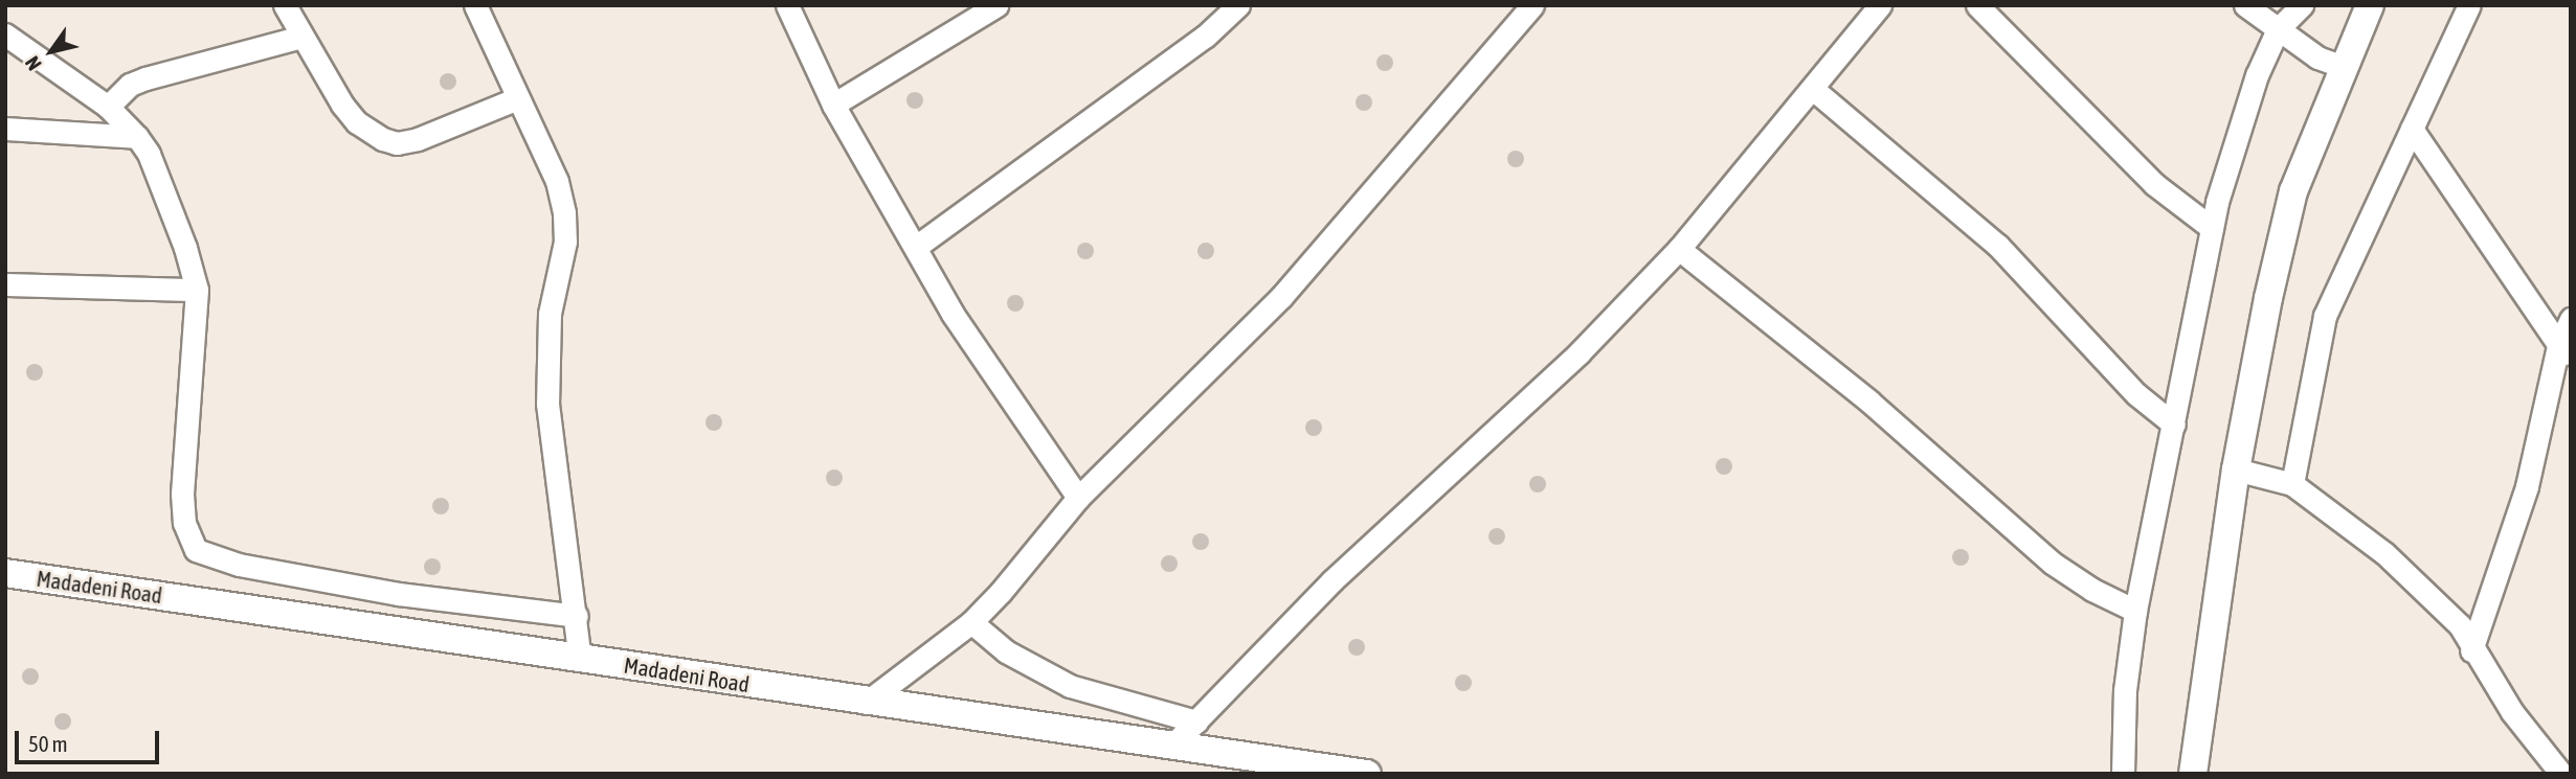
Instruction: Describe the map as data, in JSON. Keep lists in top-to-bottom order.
{
  "streets": {
    "street": ["Madadeni Road"]
  },
  "scale_bar": "50 m",
  "north": "bottom left"
}
